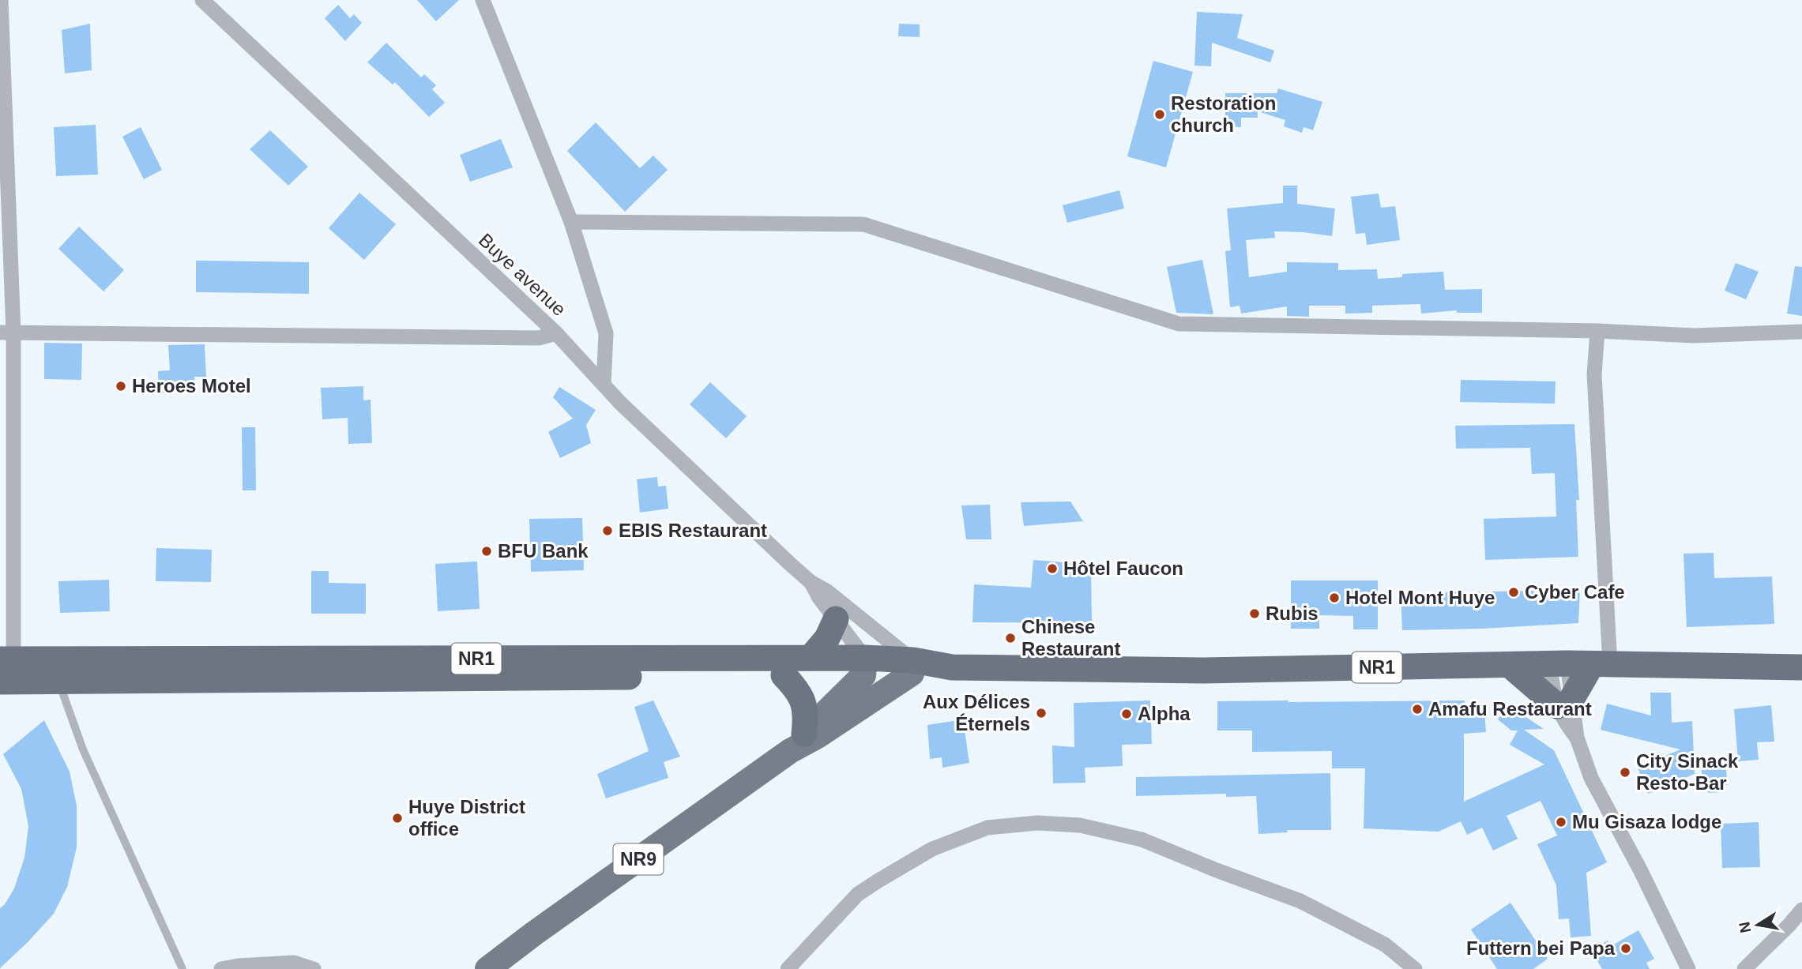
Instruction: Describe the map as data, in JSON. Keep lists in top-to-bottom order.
{
  "streets": {
    "highway": ["NR1"],
    "main road": ["NR9"],
    "street": ["Buye avenue"]
  },
  "crossings": [
    ["NR1", "NR9"]
  ],
  "places": [
    "Restoration church",
    "Heroes Motel",
    "EBIS Restaurant",
    "BFU Bank",
    "Hôtel Faucon",
    "Cyber Cafe",
    "Hotel Mont Huye",
    "Rubis",
    "Chinese Restaurant",
    "Amafu Restaurant",
    "Aux Délices Éternels",
    "Alpha",
    "City Sinack Resto-Bar",
    "Huye District office",
    "Mu Gisaza lodge",
    "Futtern bei Papa"
  ],
  "north": "left"
}
